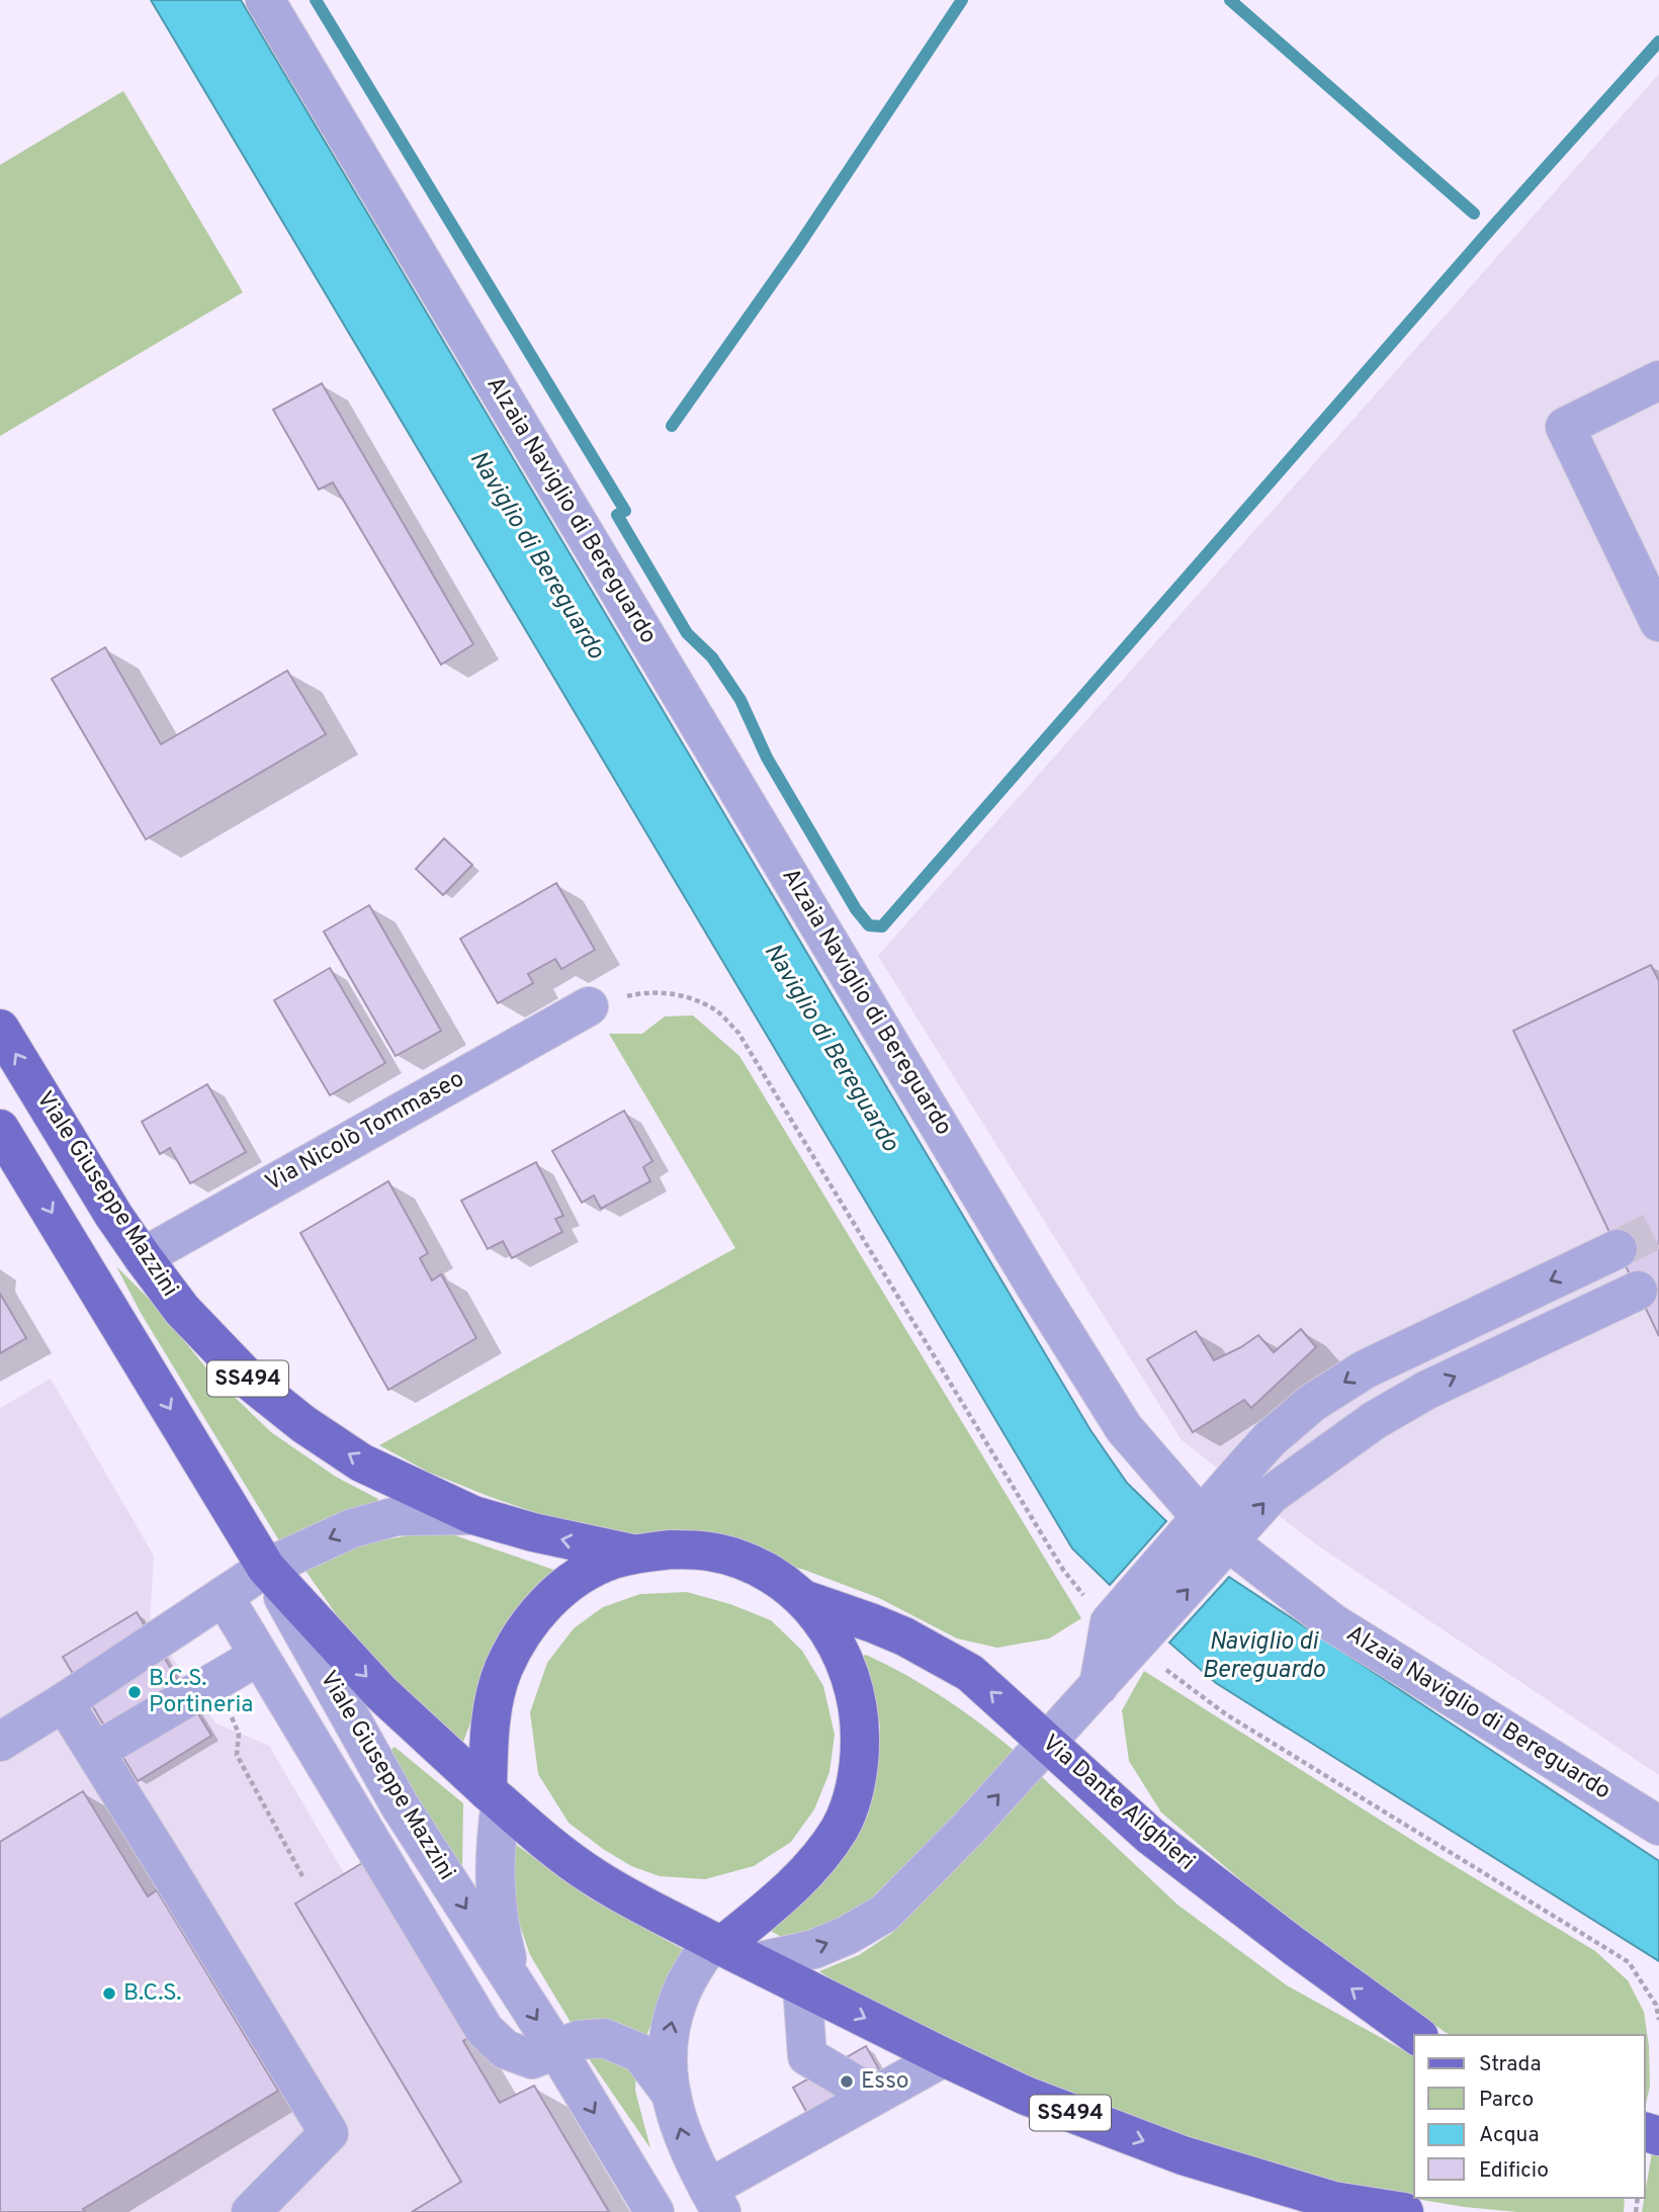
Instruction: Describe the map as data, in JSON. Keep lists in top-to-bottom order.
{
  "streets": {
    "main road": ["Viale Giuseppe Mazzini", "SS494", "Via Dante Alighieri"],
    "street": ["Alzaia Naviglio di Bereguardo", "Via Nicolò Tommaseo"]
  },
  "crossings": [
    ["Via Nicolò Tommaseo", "Viale Giuseppe Mazzini"],
    ["Viale Giuseppe Mazzini", "SS494"],
    ["Viale Giuseppe Mazzini", "Via Dante Alighieri"]
  ],
  "water": ["Naviglio di Bereguardo"],
  "places": ["B.C.S. Portineria", "B.C.S.", "Esso"],
  "legend": [
    "Strada",
    "Parco",
    "Acqua",
    "Edificio"
  ]
}
